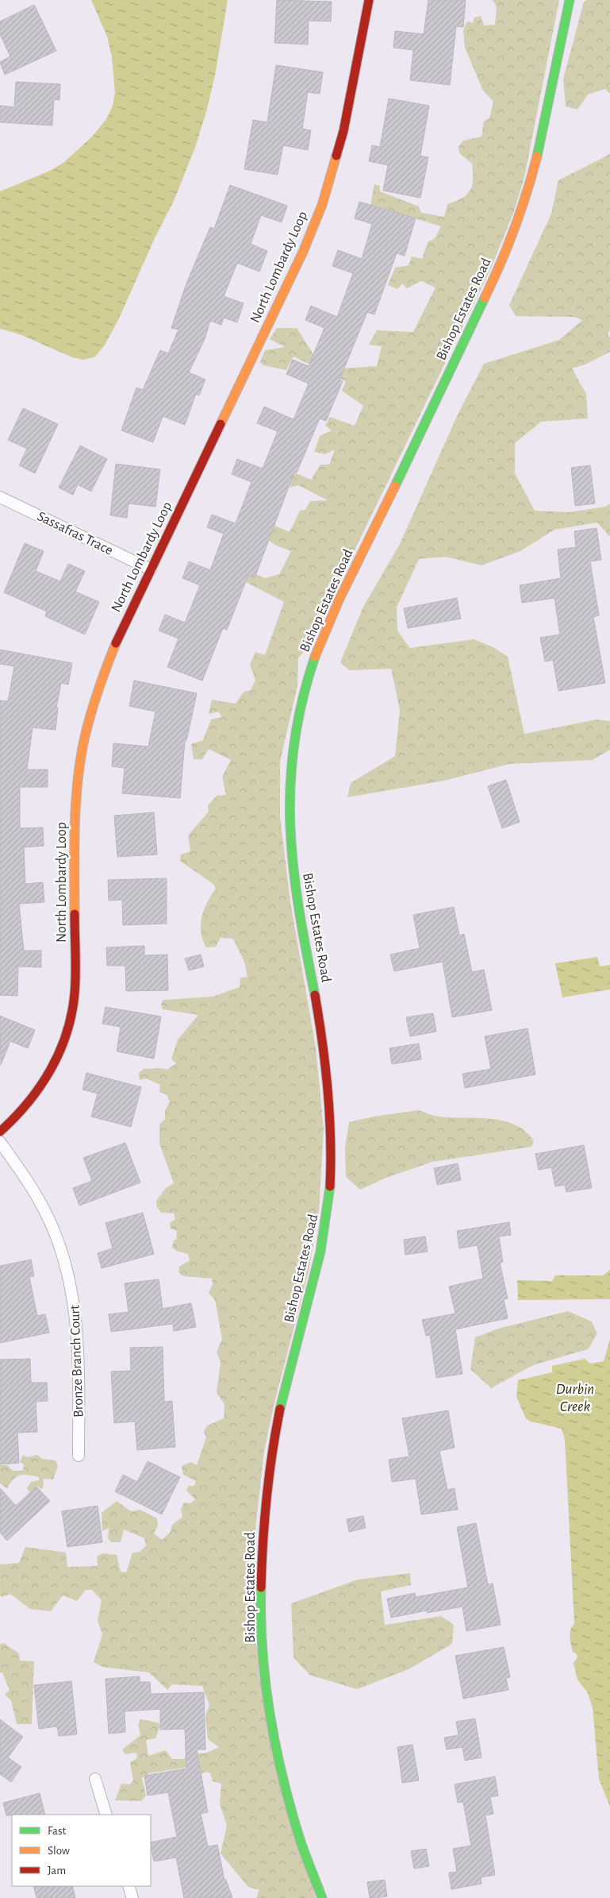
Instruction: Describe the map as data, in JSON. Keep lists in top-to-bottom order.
{
  "streets": {
    "street": [
      "North Lombardy Loop",
      "Bishop Estates Road",
      "Sassafras Trace",
      "Bronze Branch Court"
    ]
  },
  "crossings": [
    ["North Lombardy Loop", "Sassafras Trace"]
  ],
  "water": ["Durbin Creek"],
  "legend": ["Fast", "Slow", "Jam"]
}
